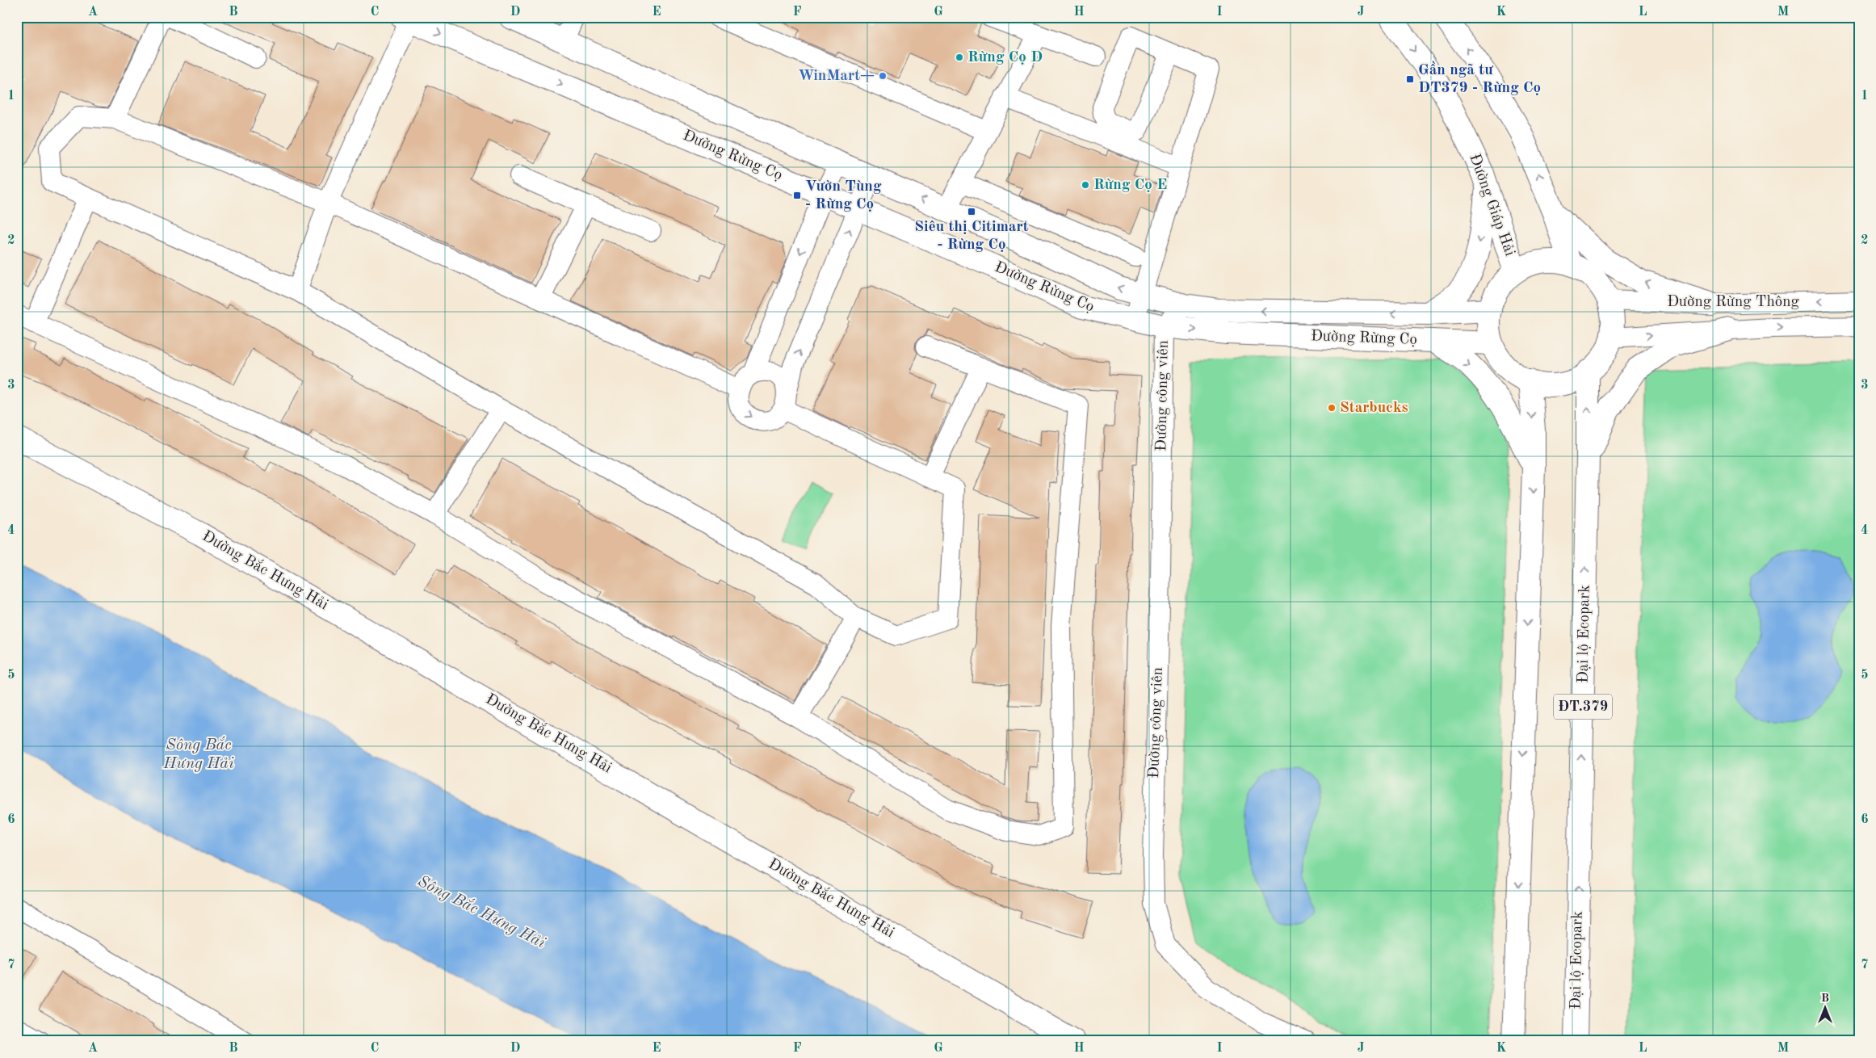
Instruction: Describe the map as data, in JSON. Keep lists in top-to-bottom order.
{
  "streets": {
    "main road": [
      "Đường Rừng Cọ",
      "Đường Giáp Hải",
      "Đường Bắc Hưng Hải",
      "Đại lộ Ecopark",
      "ĐT.379"
    ],
    "street": ["Đường Rừng Thông", "Đường công viên"]
  },
  "crossings": [
    ["Đường Rừng Cọ", "Đường Giáp Hải"],
    ["Đường Rừng Cọ", "Đường Rừng Thông"],
    ["Đường Rừng Cọ", "Đường công viên"],
    ["Đường Rừng Cọ", "Đại lộ Ecopark"],
    ["Đường Giáp Hải", "Đường Rừng Thông"],
    ["Đường Giáp Hải", "Đại lộ Ecopark"],
    ["Đường Rừng Thông", "Đại lộ Ecopark"]
  ],
  "water": ["Sông Bắc Hưng Hải"],
  "places": {
    "other": [
      "Rừng Cọ D",
      "WinMart+",
      "Rừng Cọ E",
      "Starbucks"
    ],
    "transit": ["Gần ngã tư DT379 - Rừng Cọ", "Vườn Tùng - Rừng Cọ", "Siêu thị Citimart - Rừng Cọ"]
  },
  "north": "top",
  "grid": {
    "columns": [
      "A",
      "B",
      "C",
      "D",
      "E",
      "F",
      "G",
      "H",
      "I",
      "J",
      "K",
      "L",
      "M"
    ],
    "rows": [
      "1",
      "2",
      "3",
      "4",
      "5",
      "6",
      "7"
    ]
  }
}
